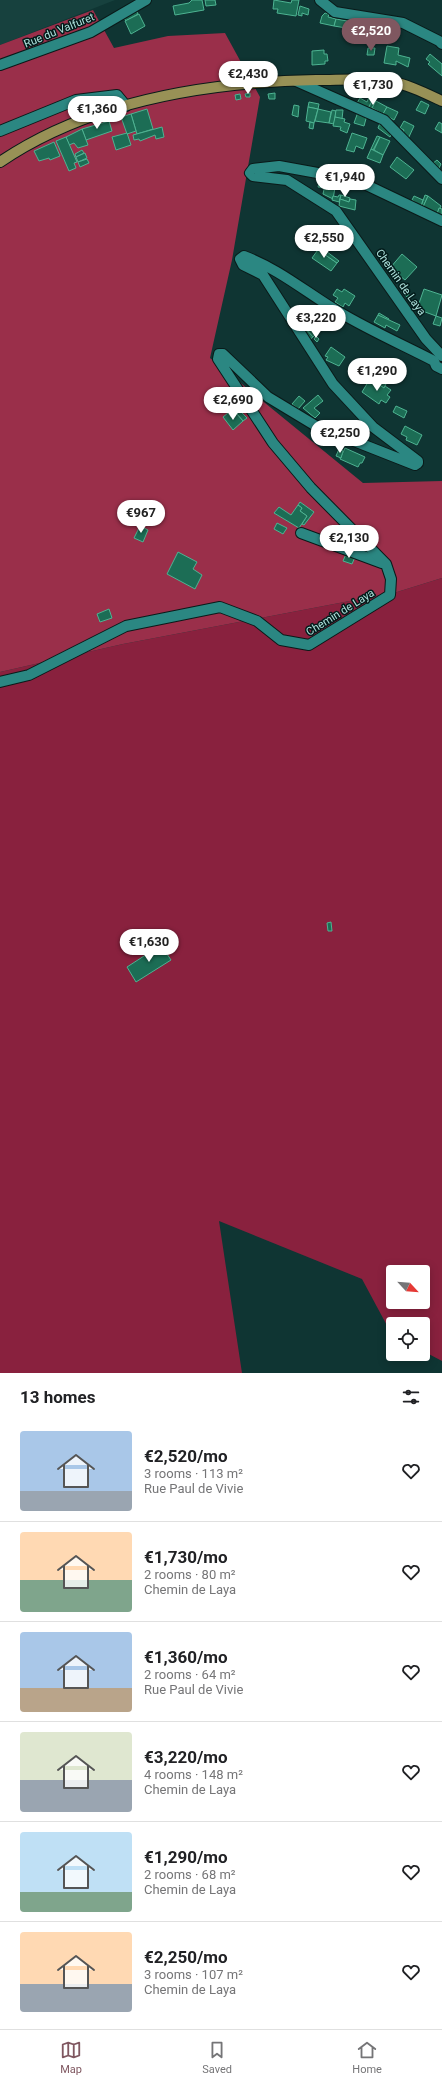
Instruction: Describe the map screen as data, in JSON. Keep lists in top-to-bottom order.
{
  "streets": {
    "street": ["Rue du Valfuret", "Chemin de Laya"]
  },
  "north": "bottom right",
  "page": {
    "price": [
      "€2,520",
      "€2,430",
      "€1,730",
      "€1,360",
      "€1,940",
      "€2,550",
      "€3,220",
      "€1,290",
      "€2,690",
      "€2,250",
      "€967",
      "€2,130",
      "€1,630"
    ],
    "heading": "13 homes",
    "list": [
      {
        "name": "€2,520/mo",
        "note": "3 rooms · 113 m² · Rue Paul de Vivie"
      },
      {
        "name": "€1,730/mo",
        "note": "2 rooms · 80 m² · Chemin de Laya"
      },
      {
        "name": "€1,360/mo",
        "note": "2 rooms · 64 m² · Rue Paul de Vivie"
      },
      {
        "name": "€3,220/mo",
        "note": "4 rooms · 148 m² · Chemin de Laya"
      },
      {
        "name": "€1,290/mo",
        "note": "2 rooms · 68 m² · Chemin de Laya"
      },
      {
        "name": "€2,250/mo",
        "note": "3 rooms · 107 m² · Chemin de Laya"
      }
    ],
    "tabs": ["Map", "Saved", "Home"]
  }
}
